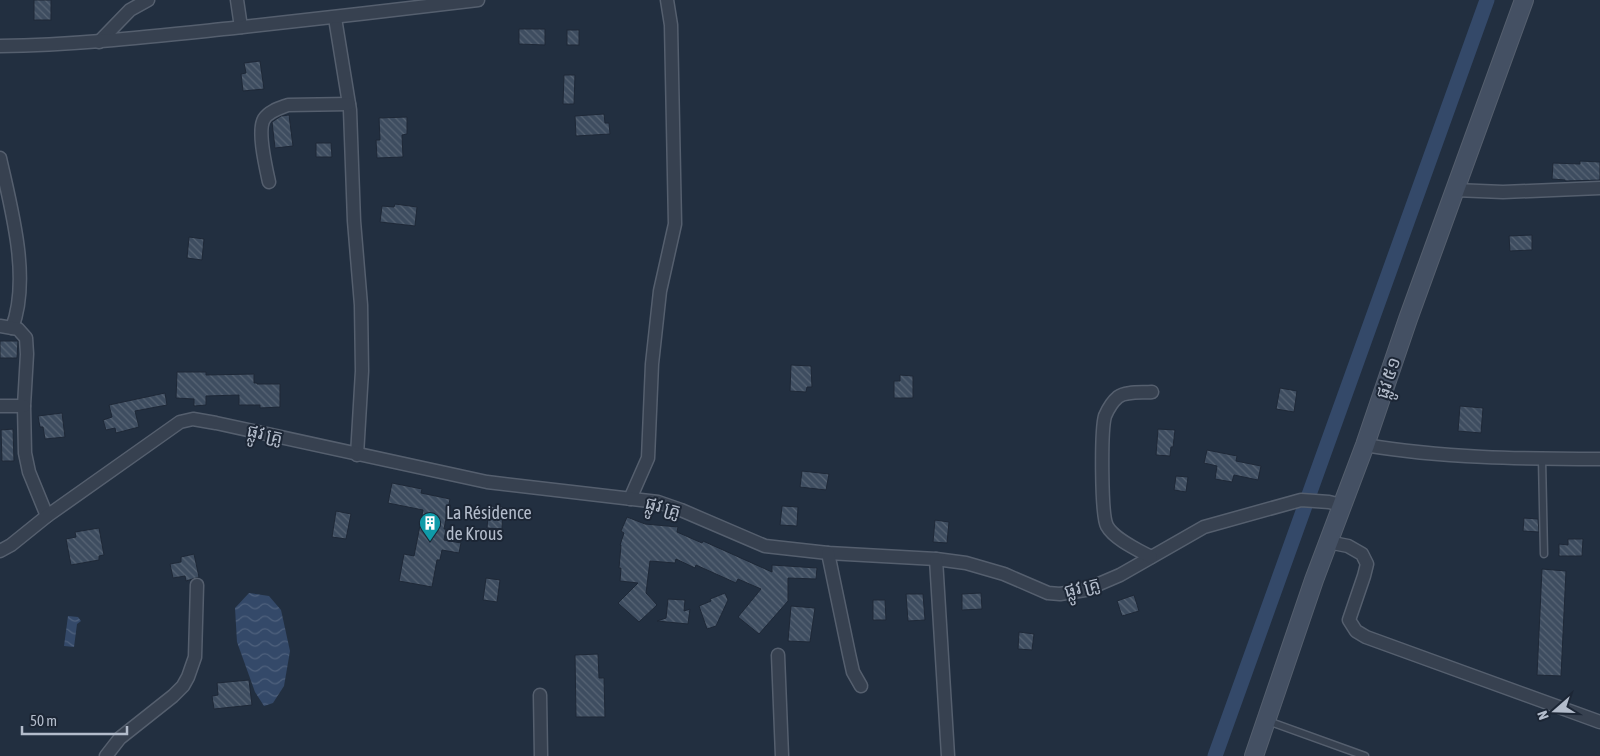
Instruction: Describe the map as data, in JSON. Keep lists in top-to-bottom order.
{
  "streets": {
    "main road": ["ផ្លូវ ៥១"],
    "street": ["ផ្លូវ គ្រូ"]
  },
  "crossings": [
    ["ផ្លូវ ៥១", "ផ្លូវ គ្រូ"]
  ],
  "places": {
    "building": ["La Résidence de Krous"]
  },
  "scale_bar": "50 m",
  "north": "left"
}
